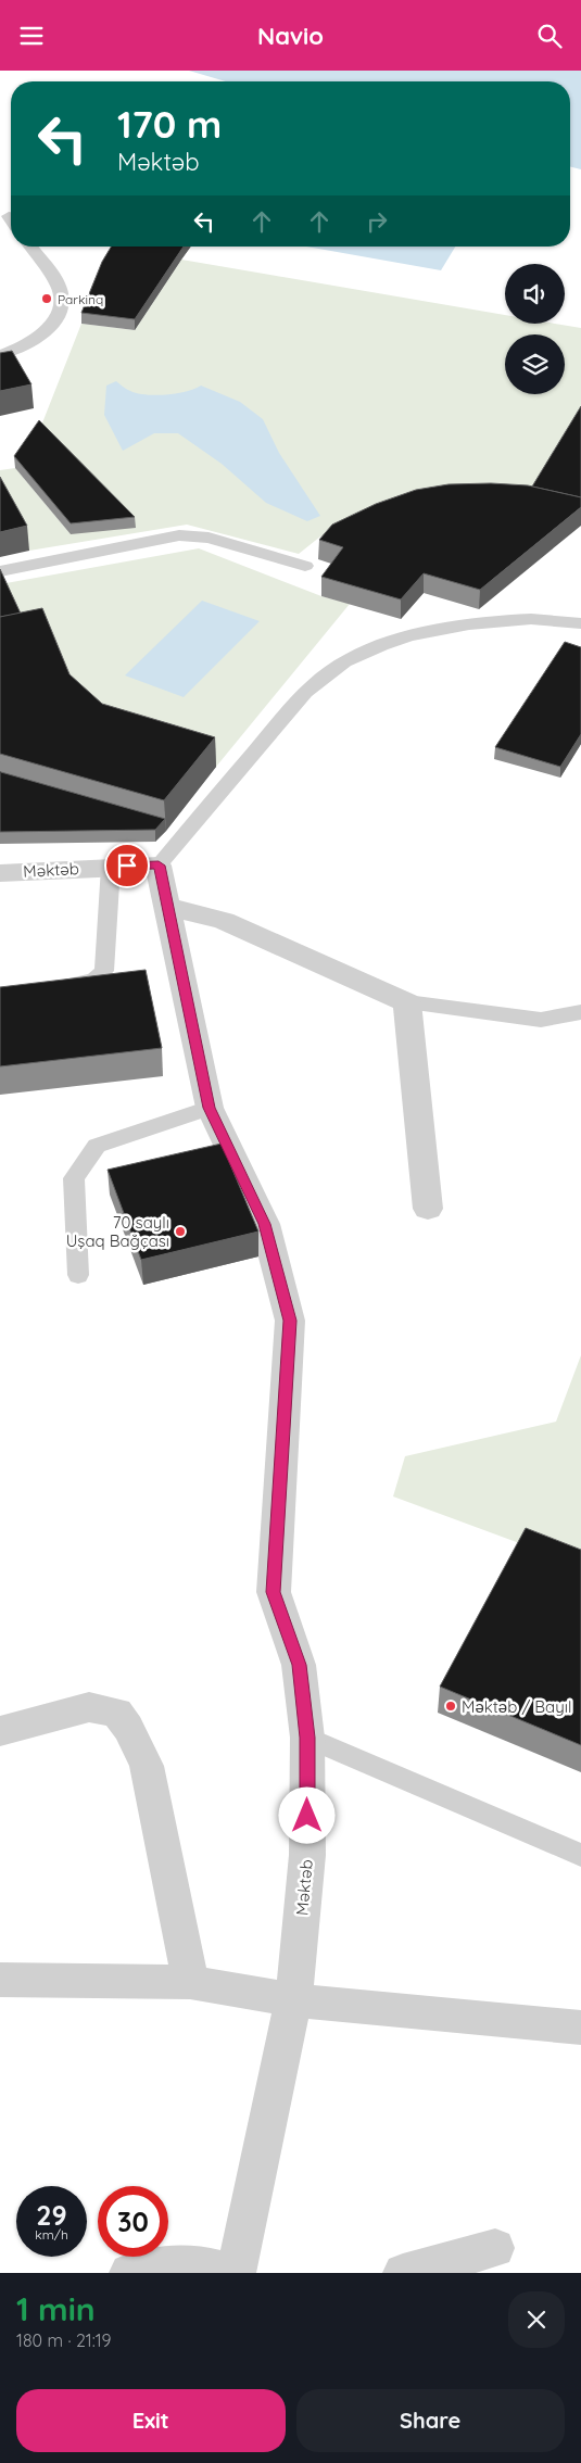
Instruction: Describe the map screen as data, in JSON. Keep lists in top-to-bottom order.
{
  "streets": {
    "street": ["Məktəb"]
  },
  "places": ["Parkinq", "70 saylı Uşaq Bağçası", "Mәktәb / Bayıl"],
  "page": {
    "header": "Navio",
    "turn": ["170 m", "Məktəb"],
    "speed": "29 km/h",
    "limit": "30",
    "heading": ["1 min", "180 m · 21:19"],
    "buttons": ["Exit", "Share"]
  }
}
